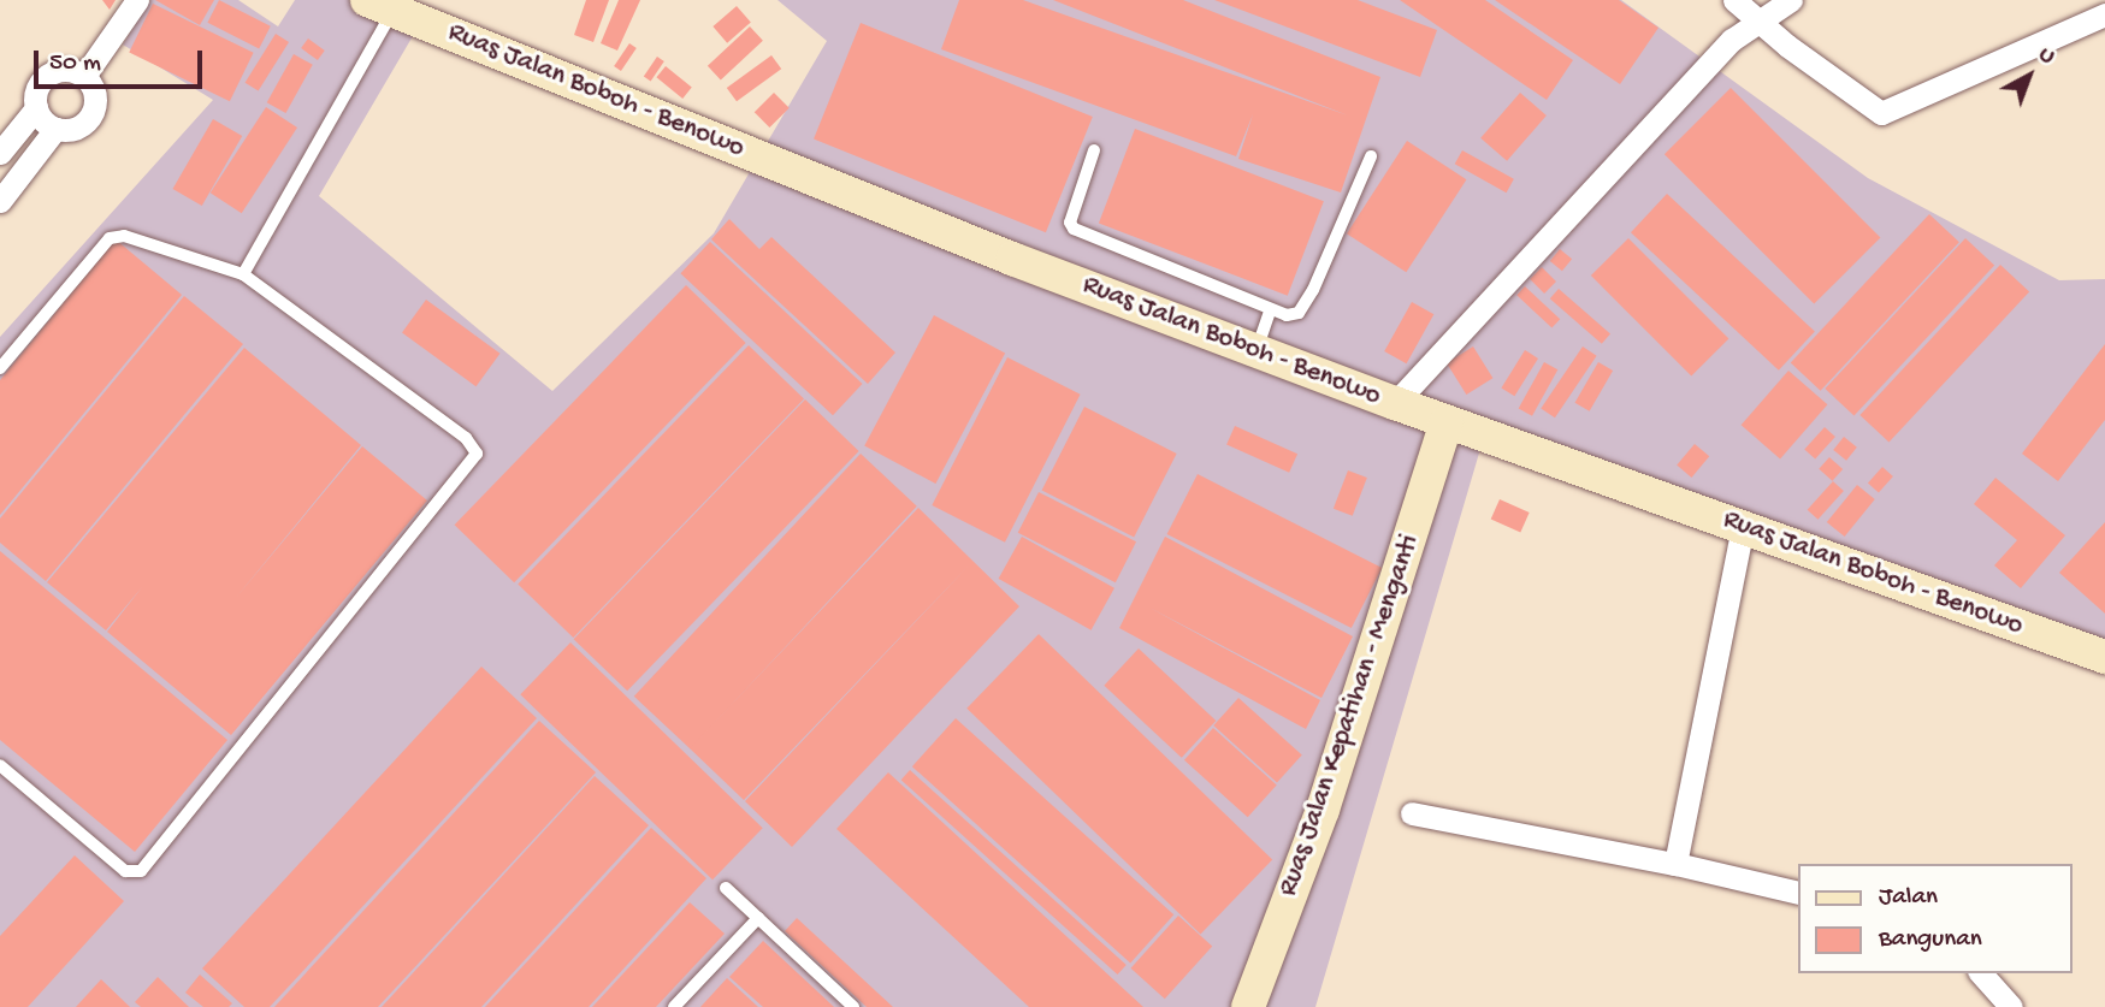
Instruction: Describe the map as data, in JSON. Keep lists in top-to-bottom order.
{
  "streets": {
    "main road": ["Ruas Jalan Boboh - Benowo", "Ruas Jalan Kepatihan - Menganti"]
  },
  "crossings": [
    ["Ruas Jalan Boboh - Benowo", "Ruas Jalan Kepatihan - Menganti"]
  ],
  "legend": ["Jalan", "Bangunan"],
  "scale_bar": "50 m",
  "north": "top right"
}
